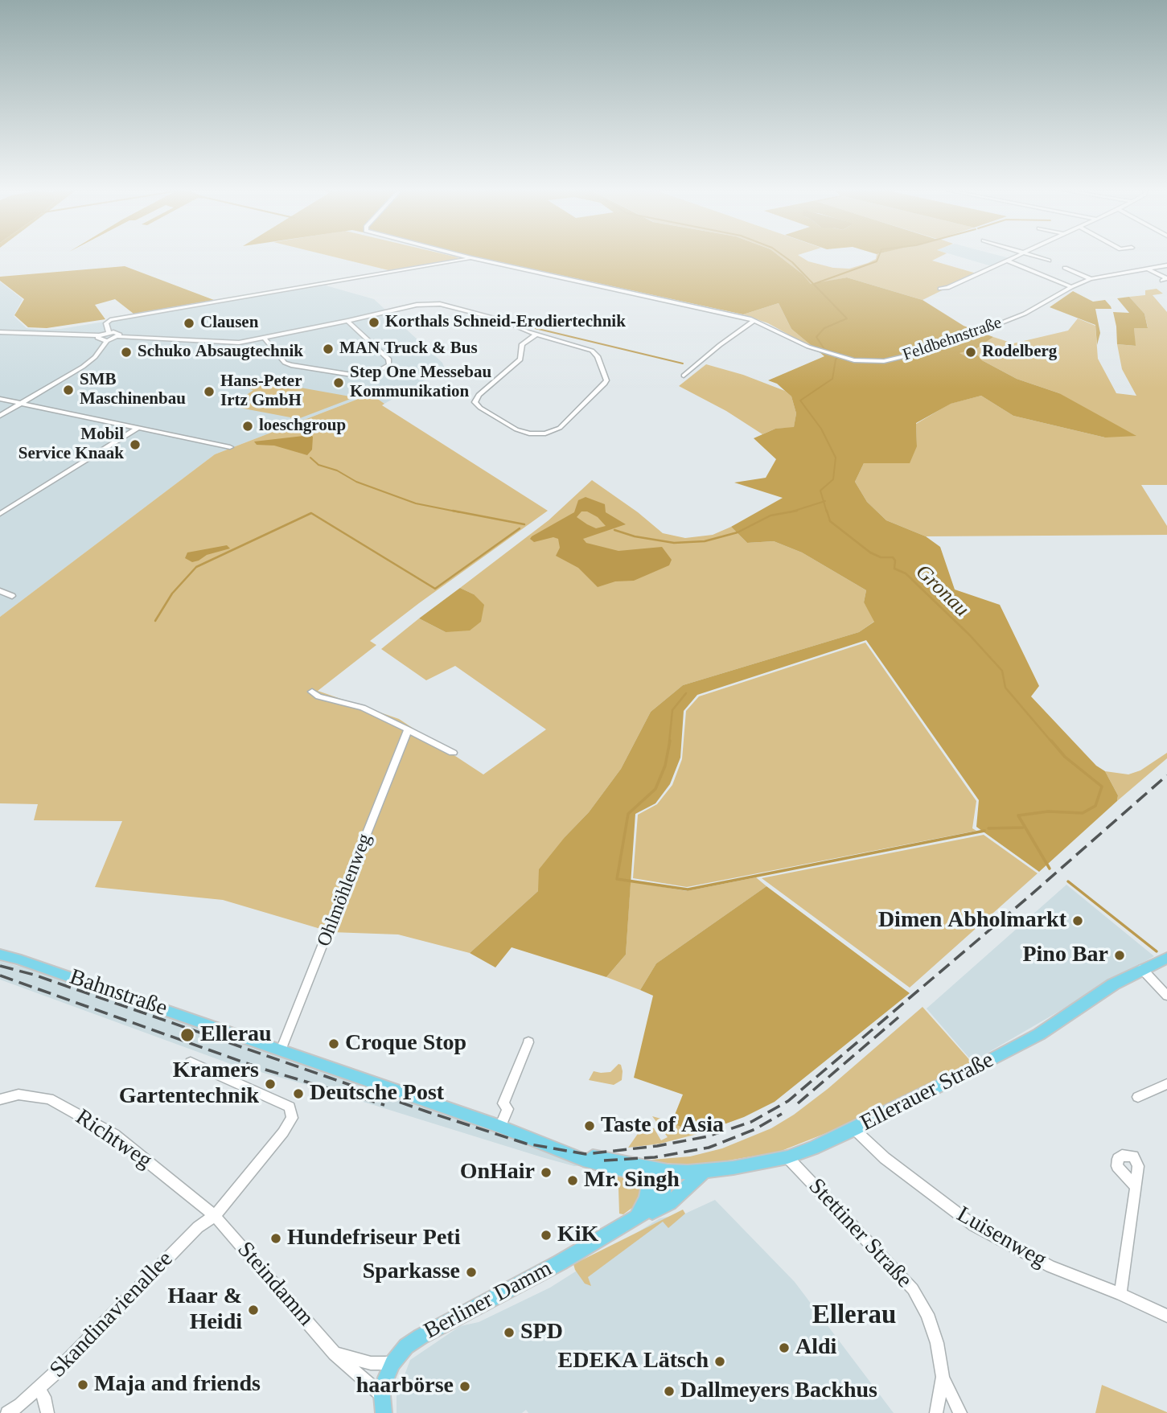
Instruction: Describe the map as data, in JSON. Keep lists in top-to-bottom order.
{
  "streets": {
    "main road": ["Bahnstraße", "Ellerauer Straße", "Berliner Damm"],
    "street": [
      "Feldbehnstraße",
      "Ohlmöhlenweg",
      "Richtweg",
      "Stettiner Straße",
      "Luisenweg",
      "Steindamm",
      "Skandinavienallee"
    ]
  },
  "crossings": [
    ["Ohlmöhlenweg", "Bahnstraße"],
    ["Bahnstraße", "Ellerauer Straße"],
    ["Bahnstraße", "Berliner Damm"],
    ["Ellerauer Straße", "Stettiner Straße"],
    ["Ellerauer Straße", "Luisenweg"],
    ["Ellerauer Straße", "Berliner Damm"],
    ["Richtweg", "Steindamm"],
    ["Richtweg", "Skandinavienallee"],
    ["Steindamm", "Berliner Damm"],
    ["Steindamm", "Skandinavienallee"]
  ],
  "districts": ["Ellerau"],
  "water": ["Gronau"],
  "places": [
    "Korthals Schneid-Erodiertechnik",
    "Clausen",
    "MAN Truck & Bus",
    "Schuko Absaugtechnik",
    "Rodelberg",
    "Step One Messebau Kommunikation",
    "SMB Maschinenbau",
    "Hans-Peter Irtz GmbH",
    "loeschgroup",
    "Mobil Service Knaak",
    "Dimen Abholmarkt",
    "Pino Bar",
    "Ellerau",
    "Croque Stop",
    "Kramers Gartentechnik",
    "Deutsche Post",
    "Taste of Asia",
    "OnHair",
    "Mr. Singh",
    "KiK",
    "Hundefriseur Peti",
    "Sparkasse",
    "Haar & Heidi",
    "SPD",
    "Aldi",
    "EDEKA Lätsch",
    "Maja and friends",
    "haarbörse",
    "Dallmeyers Backhus"
  ]
}
